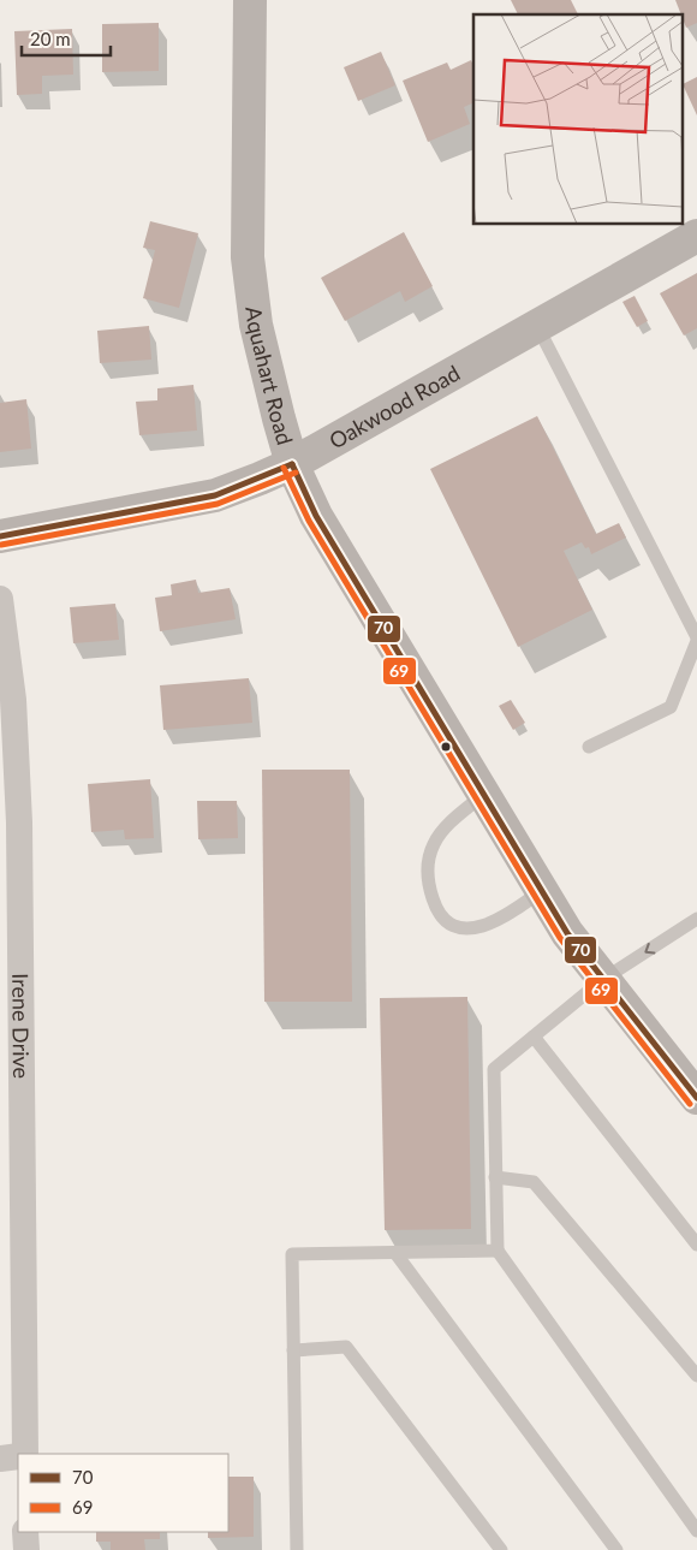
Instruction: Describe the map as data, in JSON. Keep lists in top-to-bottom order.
{
  "streets": {
    "street": ["Aquahart Road", "Oakwood Road", "Irene Drive"]
  },
  "crossings": [
    ["Aquahart Road", "Oakwood Road"]
  ],
  "lines": ["transit line 70", "transit line 69"],
  "legend": ["70", "69"],
  "scale_bar": "20 m"
}
